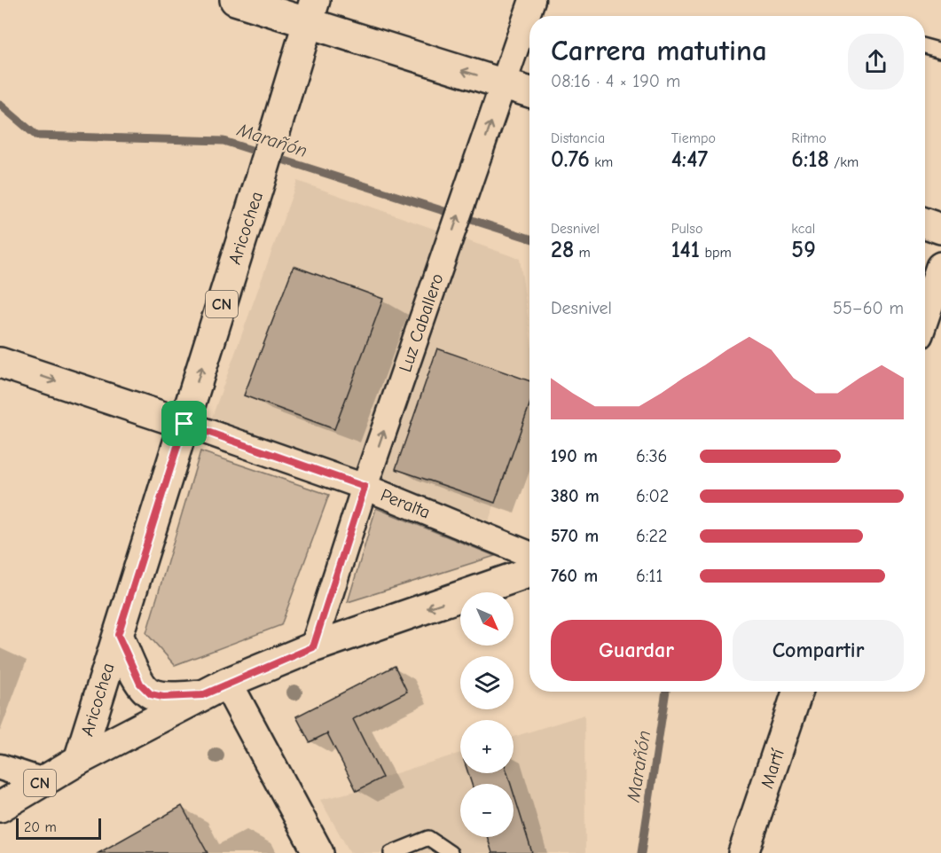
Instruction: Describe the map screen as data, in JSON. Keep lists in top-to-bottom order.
{
  "streets": {
    "main road": [
      "Aricochea",
      "CN",
      "Peralta",
      "Martí"
    ],
    "street": ["Luz Caballero"]
  },
  "crossings": [
    ["Aricochea", "CN"],
    ["Aricochea", "Peralta"],
    ["CN", "Luz Caballero"],
    ["Luz Caballero", "Peralta"]
  ],
  "one_way": ["Aricochea", "Luz Caballero"],
  "water": ["Marañón"],
  "scale_bar": "20 m",
  "north": "bottom right",
  "page": {
    "heading": ["Carrera matutina", "08:16 · 4 × 190 m"],
    "stats": [
      ["Distancia", "0.76 km"],
      ["Tiempo", "4:47"],
      ["Ritmo", "6:18 /km"],
      ["Desnivel", "28 m"],
      ["Pulso", "141 bpm"],
      ["kcal", "59"]
    ],
    "chart": ["Desnivel", "55–60 m"],
    "list": [
      {
        "name": "190 m",
        "note": "6:36"
      },
      {
        "name": "380 m",
        "note": "6:02"
      },
      {
        "name": "570 m",
        "note": "6:22"
      },
      {
        "name": "760 m",
        "note": "6:11"
      }
    ],
    "map_buttons": ["+", "−"],
    "buttons": ["Guardar", "Compartir"],
    "scale": "20 m"
  }
}
